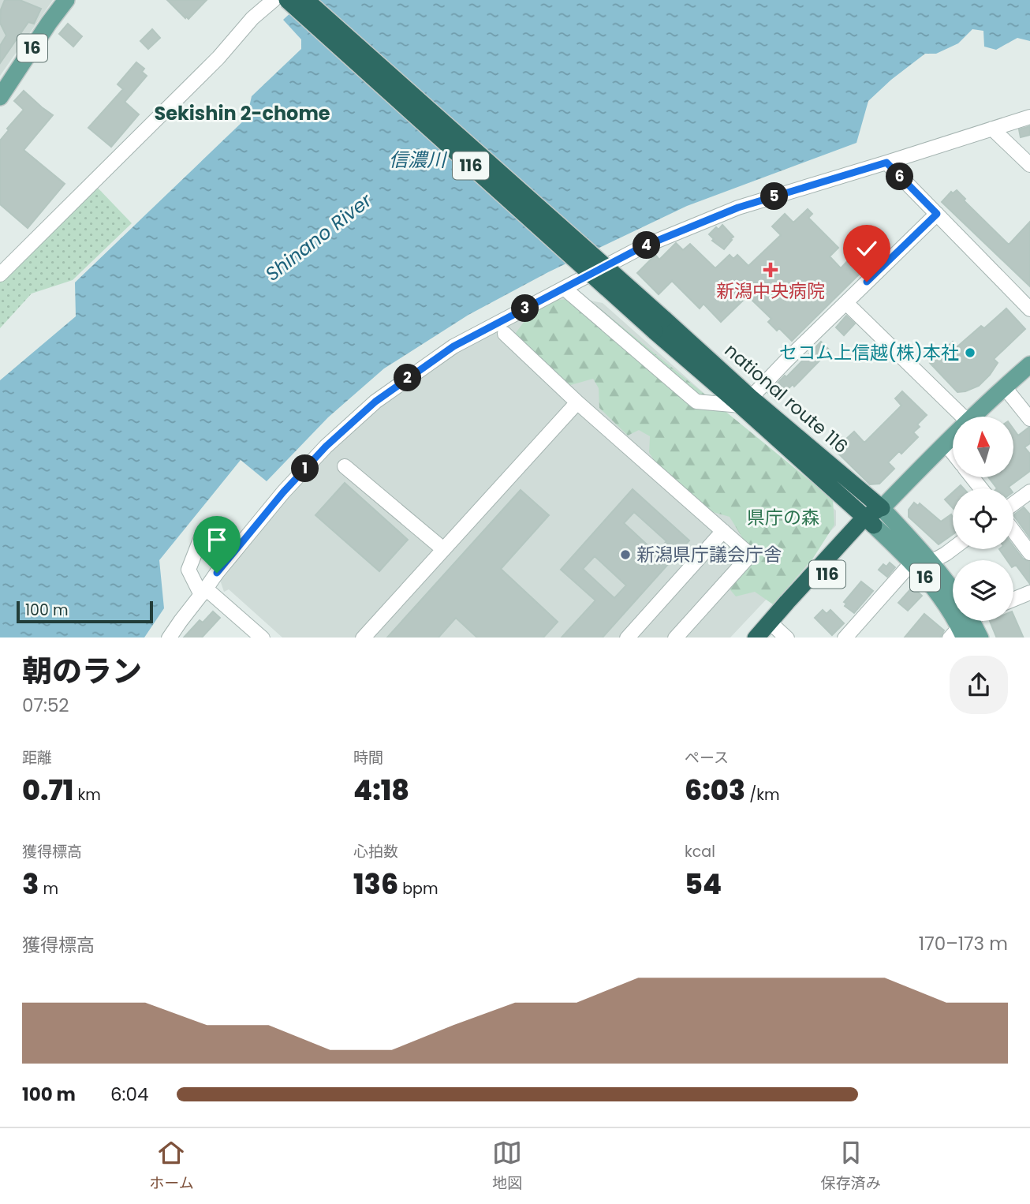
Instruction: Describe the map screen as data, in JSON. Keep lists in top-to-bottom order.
{
  "streets": {
    "highway": ["116", "national route 116"],
    "main road": ["16"]
  },
  "crossings": [
    ["16", "116"],
    ["16", "national route 116"],
    ["116", "national route 116"]
  ],
  "districts": ["Sekishin 2-chome"],
  "water": ["信濃川", "Shinano River"],
  "parks": ["県庁の森"],
  "places": {
    "health": ["新潟中央病院"],
    "other": ["セコム上信越(株)本社", "新潟県庁議会庁舎"]
  },
  "scale_bar": "100 m",
  "north": "top",
  "page": {
    "pins": [
      "6",
      "5",
      "4",
      "3",
      "2",
      "1"
    ],
    "scale": "100 m",
    "heading": ["朝のラン", "07:52"],
    "stats": [
      ["距離", "0.71 km"],
      ["時間", "4:18"],
      ["ペース", "6:03 /km"],
      ["獲得標高", "3 m"],
      ["心拍数", "136 bpm"],
      ["kcal", "54"]
    ],
    "chart": ["獲得標高", "170–173 m"],
    "list": [
      {
        "name": "100 m",
        "note": "6:04"
      }
    ],
    "tabs": ["ホーム", "地図", "保存済み"]
  }
}
